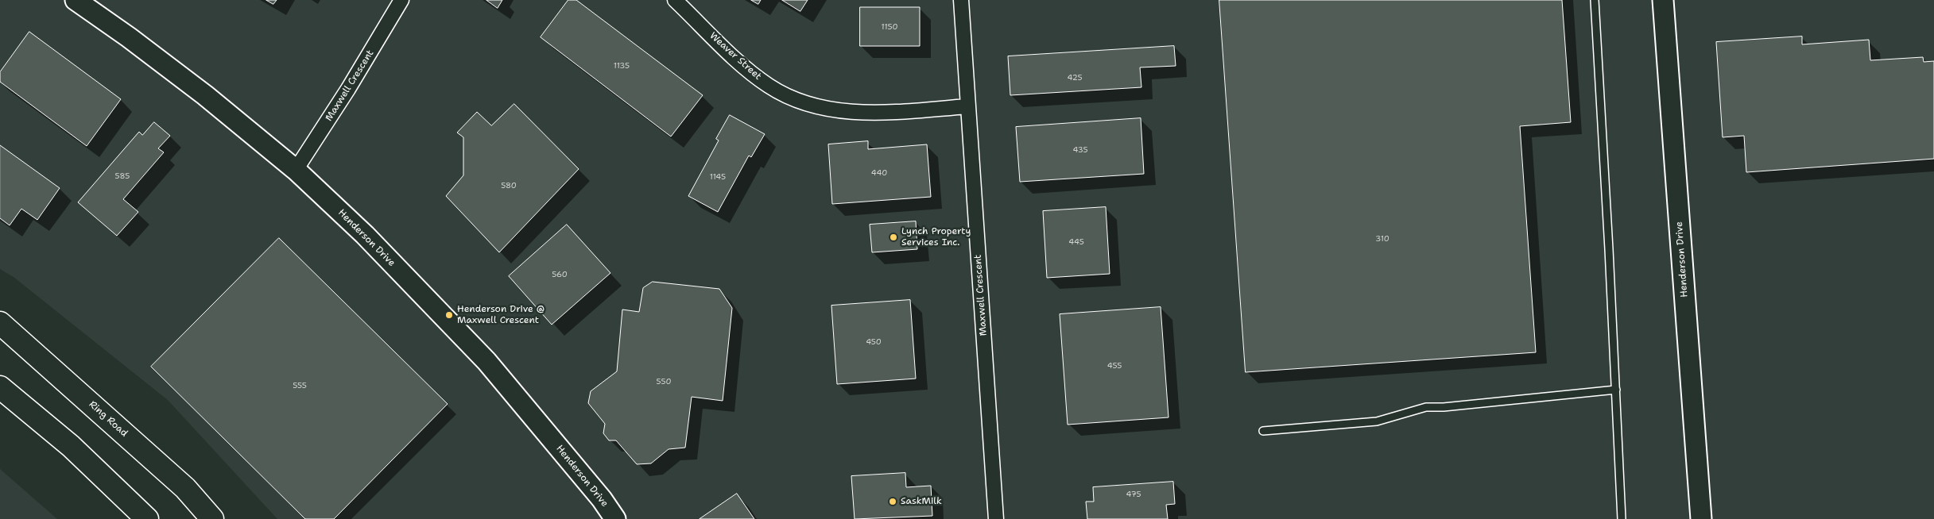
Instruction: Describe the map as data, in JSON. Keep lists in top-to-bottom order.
{
  "streets": {
    "highway": ["Ring Road"],
    "street": ["Weaver Street", "Maxwell Crescent", "Henderson Drive"]
  },
  "crossings": [
    ["Weaver Street", "Maxwell Crescent"],
    ["Maxwell Crescent", "Henderson Drive"]
  ],
  "places": ["Lynch Property Services Inc.", "Henderson Drive @ Maxwell Crescent", "SaskMilk"],
  "house_numbers": [
    "1150",
    "1135",
    "425",
    "435",
    "440",
    "585",
    "1145",
    "580",
    "310",
    "445",
    "560",
    "450",
    "455",
    "550",
    "555",
    "475"
  ]
}
